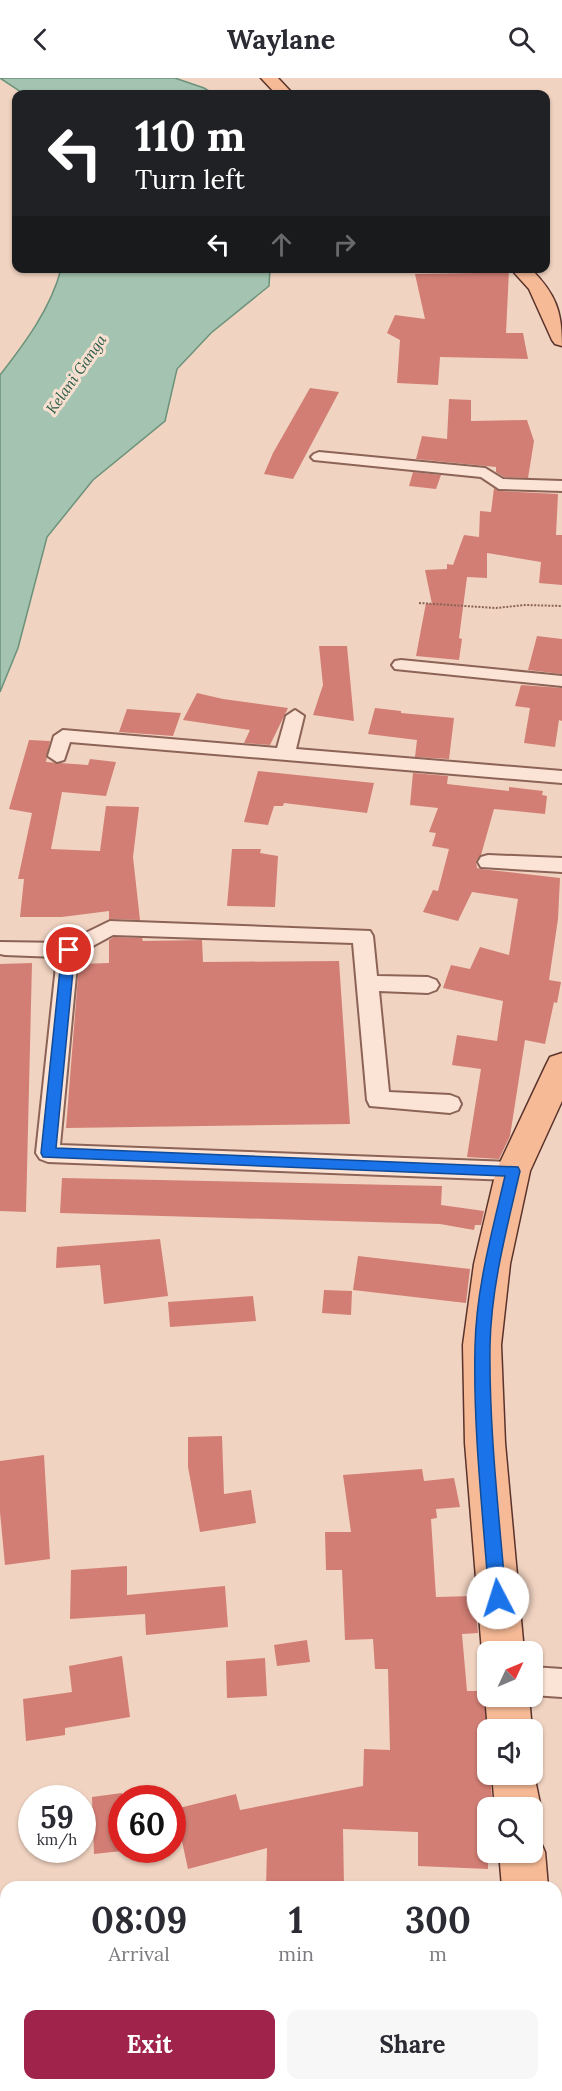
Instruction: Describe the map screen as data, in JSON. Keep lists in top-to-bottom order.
{
  "water": ["Kelani Ganga"],
  "north": "top right",
  "page": {
    "header": "Waylane",
    "turn": ["110 m", "Turn left"],
    "speed": "59 km/h",
    "limit": "60",
    "eta": [
      "08:09",
      "Arrival",
      "1",
      "min",
      "300",
      "m"
    ],
    "buttons": ["Exit", "Share"]
  }
}
